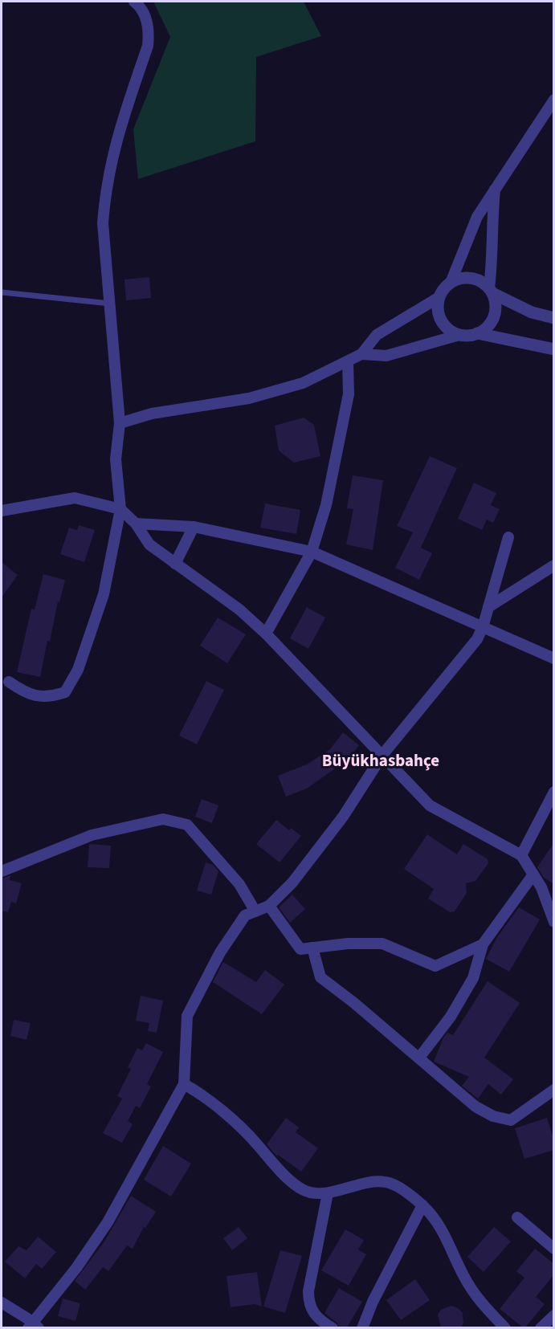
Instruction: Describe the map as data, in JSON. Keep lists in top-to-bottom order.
{
  "districts": ["Büyükhasbahçe"]
}
